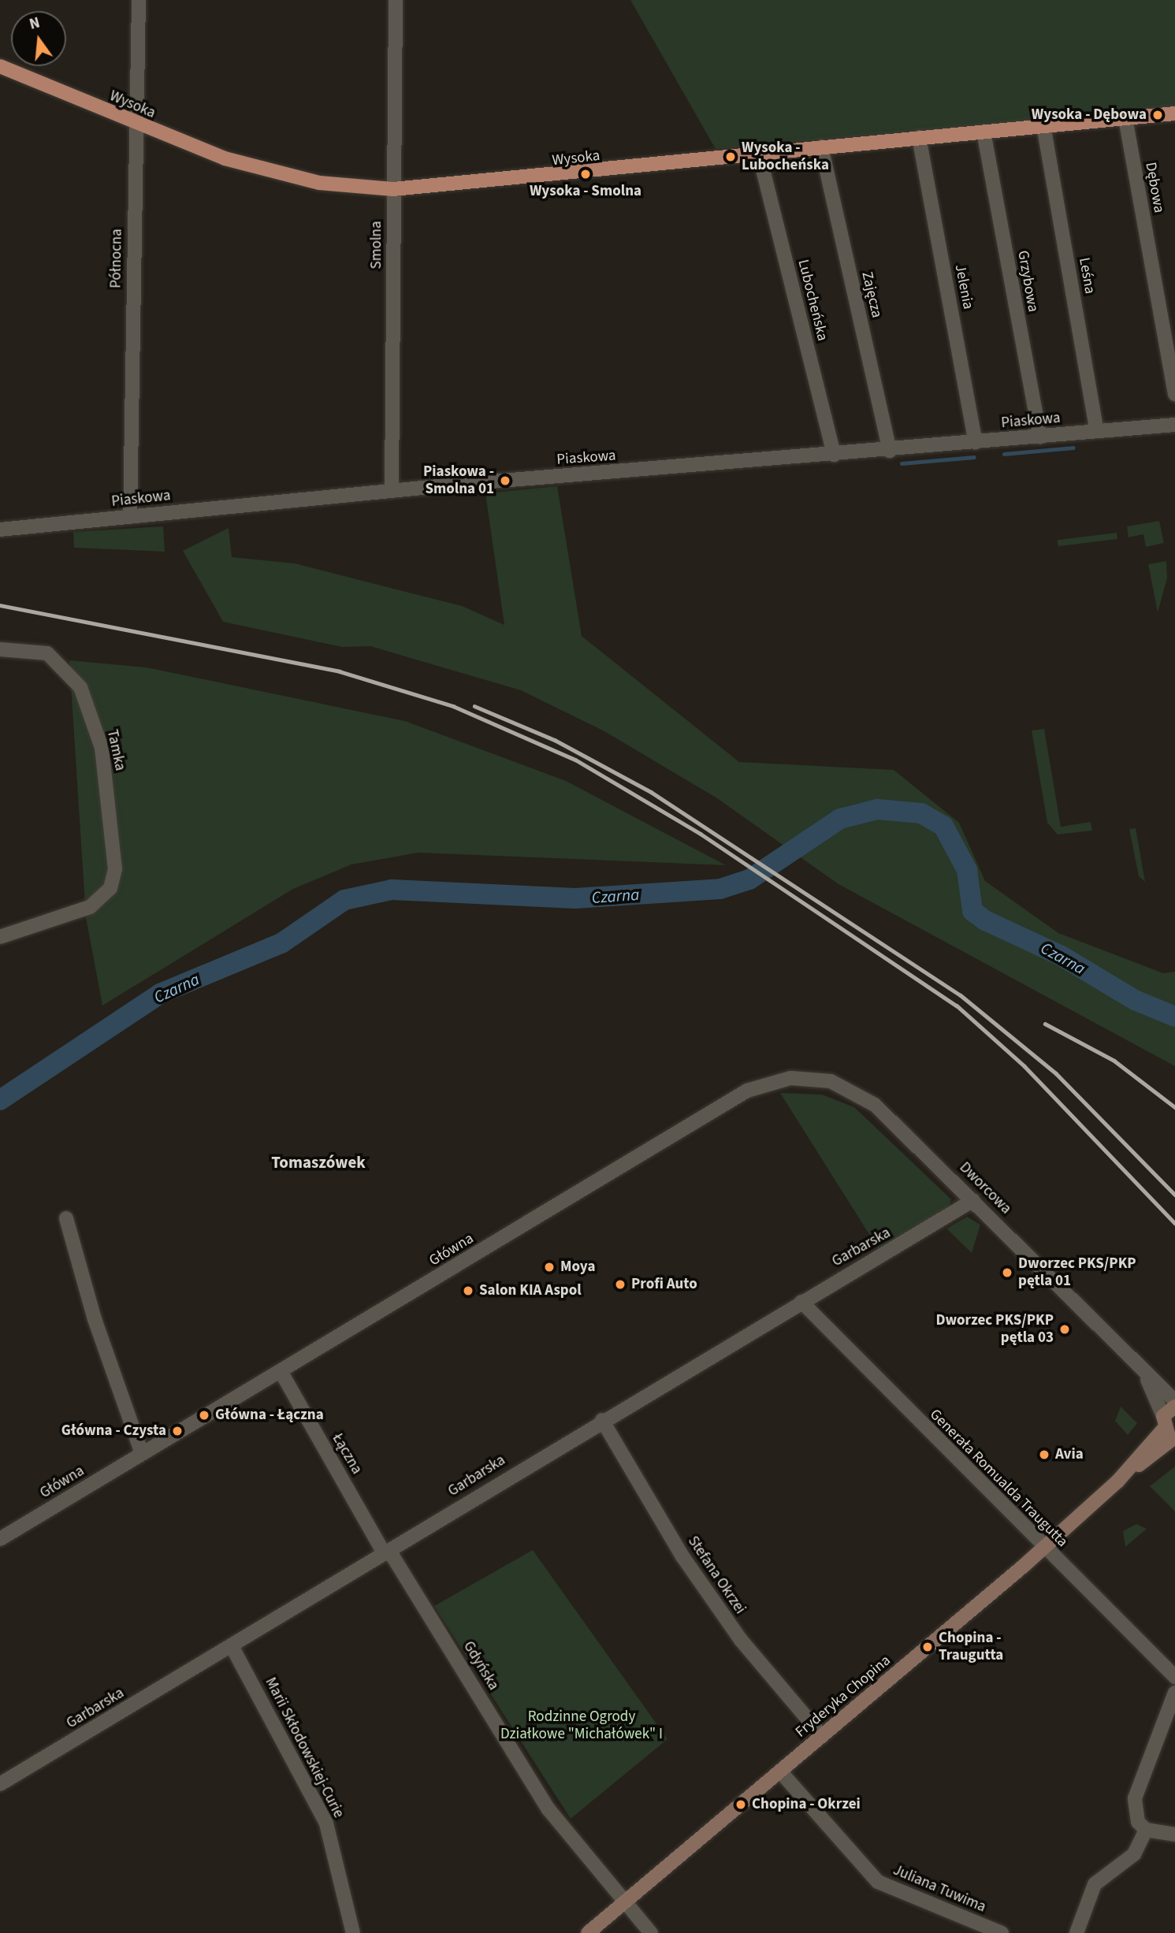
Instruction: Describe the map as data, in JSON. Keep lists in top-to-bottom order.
{
  "streets": {
    "main road": ["Wysoka"],
    "street": [
      "Dębowa",
      "Smolna",
      "Północna",
      "Leśna",
      "Grzybowa",
      "Jelenia",
      "Zajęcza",
      "Lubocheńska",
      "Piaskowa",
      "Tamka",
      "Dworcowa",
      "Garbarska",
      "Główna",
      "Łączna",
      "Generała Romualda Traugutta",
      "Stefana Okrzei",
      "Gdyńska",
      "Fryderyka Chopina",
      "Marii Skłodowskiej-Curie",
      "Juliana Tuwima"
    ]
  },
  "crossings": [
    ["Wysoka", "Dębowa"],
    ["Wysoka", "Smolna"],
    ["Wysoka", "Północna"],
    ["Wysoka", "Leśna"],
    ["Wysoka", "Grzybowa"],
    ["Wysoka", "Jelenia"],
    ["Wysoka", "Zajęcza"],
    ["Wysoka", "Lubocheńska"],
    ["Smolna", "Piaskowa"],
    ["Północna", "Piaskowa"],
    ["Leśna", "Piaskowa"],
    ["Grzybowa", "Piaskowa"],
    ["Jelenia", "Piaskowa"],
    ["Zajęcza", "Piaskowa"],
    ["Lubocheńska", "Piaskowa"],
    ["Dworcowa", "Garbarska"],
    ["Dworcowa", "Główna"],
    ["Dworcowa", "Fryderyka Chopina"],
    ["Garbarska", "Łączna"],
    ["Garbarska", "Generała Romualda Traugutta"],
    ["Garbarska", "Stefana Okrzei"],
    ["Garbarska", "Gdyńska"],
    ["Garbarska", "Marii Skłodowskiej-Curie"],
    ["Główna", "Łączna"],
    ["Łączna", "Gdyńska"],
    ["Generała Romualda Traugutta", "Fryderyka Chopina"],
    ["Stefana Okrzei", "Fryderyka Chopina"],
    ["Gdyńska", "Fryderyka Chopina"],
    ["Fryderyka Chopina", "Juliana Tuwima"]
  ],
  "districts": ["Tomaszówek"],
  "water": ["Czarna"],
  "parks": ["Rodzinne Ogrody Działkowe \"Michałówek\" I"],
  "places": [
    "Wysoka - Dębowa",
    "Wysoka - Lubocheńska",
    "Wysoka - Smolna",
    "Piaskowa - Smolna 01",
    "Moya",
    "Dworzec PKS/PKP pętla 01",
    "Profi Auto",
    "Salon KIA Aspol",
    "Dworzec PKS/PKP pętla 03",
    "Główna - Łączna",
    "Główna - Czysta",
    "Avia",
    "Chopina - Traugutta",
    "Chopina - Okrzei"
  ],
  "north": "top"
}
